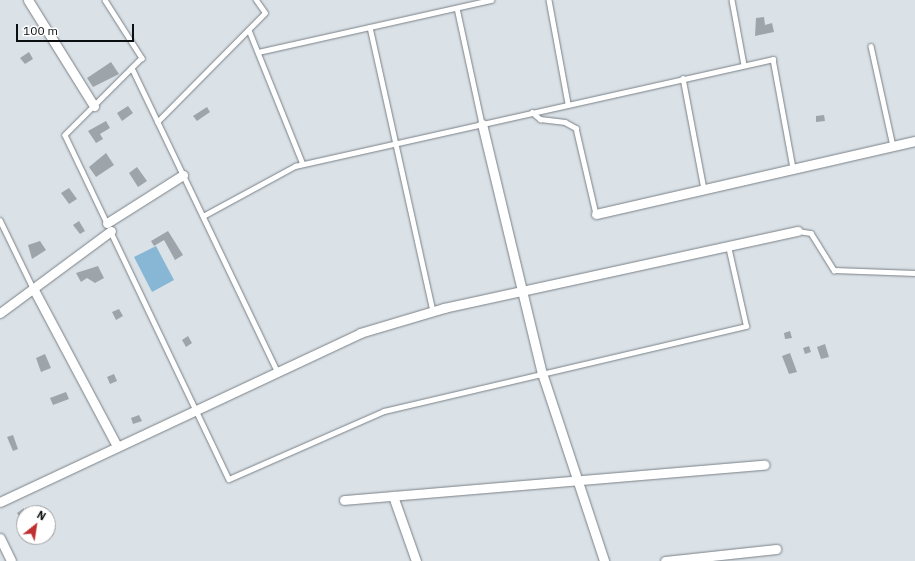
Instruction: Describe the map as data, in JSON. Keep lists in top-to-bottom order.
{
  "scale_bar": "100 m",
  "north": "top right"
}
